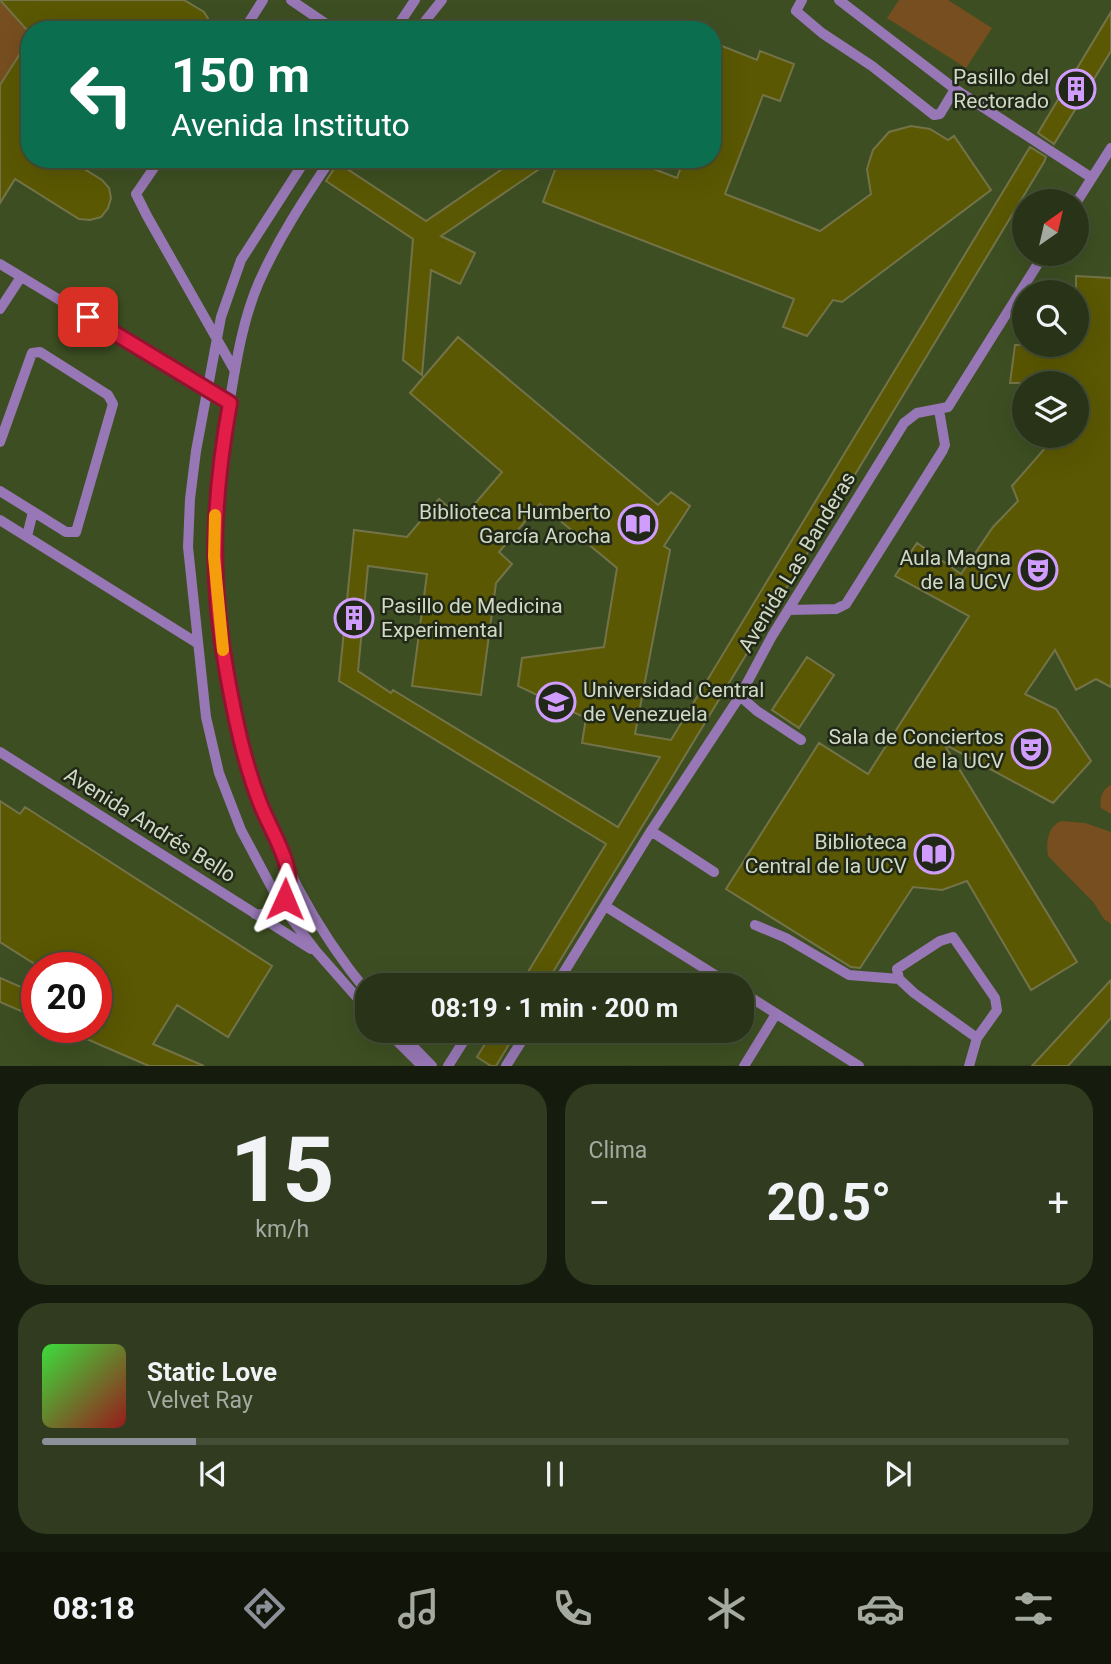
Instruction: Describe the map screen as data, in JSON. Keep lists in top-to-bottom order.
{
  "streets": {
    "lane": ["Avenida Las Banderas", "Avenida Andrés Bello"]
  },
  "places": {
    "building": ["Pasillo del Rectorado", "Pasillo de Medicina Experimental"],
    "library": ["Biblioteca Humberto García Arocha", "Biblioteca Central de la UCV"],
    "theatre": ["Aula Magna de la UCV", "Sala de Conciertos de la UCV"],
    "school or university": ["Universidad Central de Venezuela"]
  },
  "north": "top right",
  "page": {
    "turn": ["150 m", "Avenida Instituto"],
    "limit": "20",
    "trip": "08:19 · 1 min · 200 m",
    "tile": [
      ["15", "km/h"],
      "Clima"
    ],
    "heat": ["−", "20.5°", "+"],
    "song": ["Static Love", "Velvet Ray"],
    "tabs": "08:18"
  }
}
